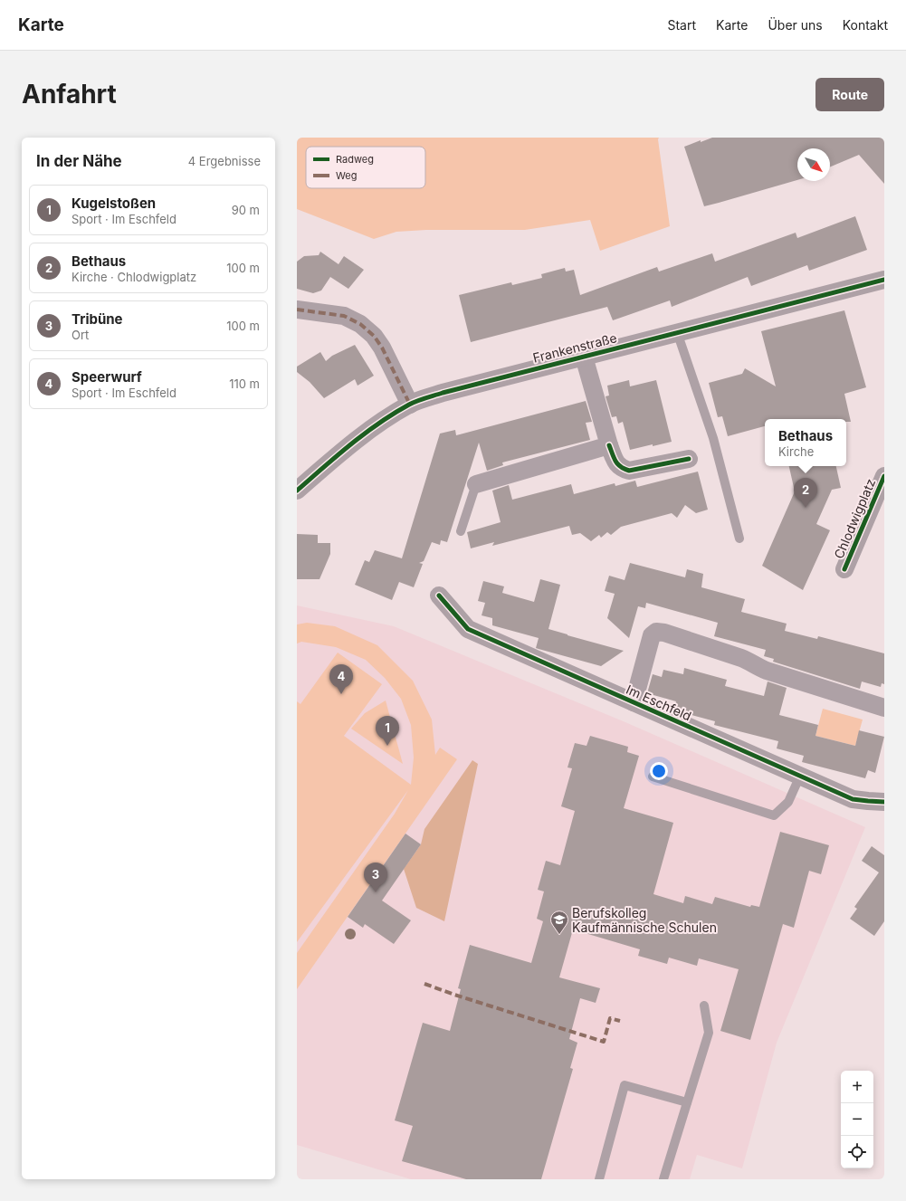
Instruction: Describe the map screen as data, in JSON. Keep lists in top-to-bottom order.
{
  "streets": {
    "street": ["Frankenstraße", "Chlodwigplatz", "Im Eschfeld"]
  },
  "places": {
    "school or university": ["Berufskolleg Kaufmännische Schulen"]
  },
  "legend": ["Radweg", "Weg"],
  "north": "bottom right",
  "page": {
    "header": "Karte",
    "nav": [
      "Start",
      "Karte",
      "Über uns",
      "Kontakt"
    ],
    "buttons": "Route",
    "title": "Anfahrt",
    "heading": ["In der Nähe", "4 Ergebnisse"],
    "list": [
      {
        "mark": "1",
        "name": "Kugelstoßen",
        "note": "Sport · Im Eschfeld",
        "value": "90 m"
      },
      {
        "mark": "2",
        "name": "Bethaus",
        "note": "Kirche · Chlodwigplatz",
        "value": "100 m"
      },
      {
        "mark": "3",
        "name": "Tribüne",
        "note": "Ort",
        "value": "100 m"
      },
      {
        "mark": "4",
        "name": "Speerwurf",
        "note": "Sport · Im Eschfeld",
        "value": "110 m"
      }
    ],
    "popup": ["Bethaus", "Kirche"],
    "pins": [
      "2",
      "4",
      "1",
      "3"
    ],
    "map_buttons": ["+", "−"]
  }
}
